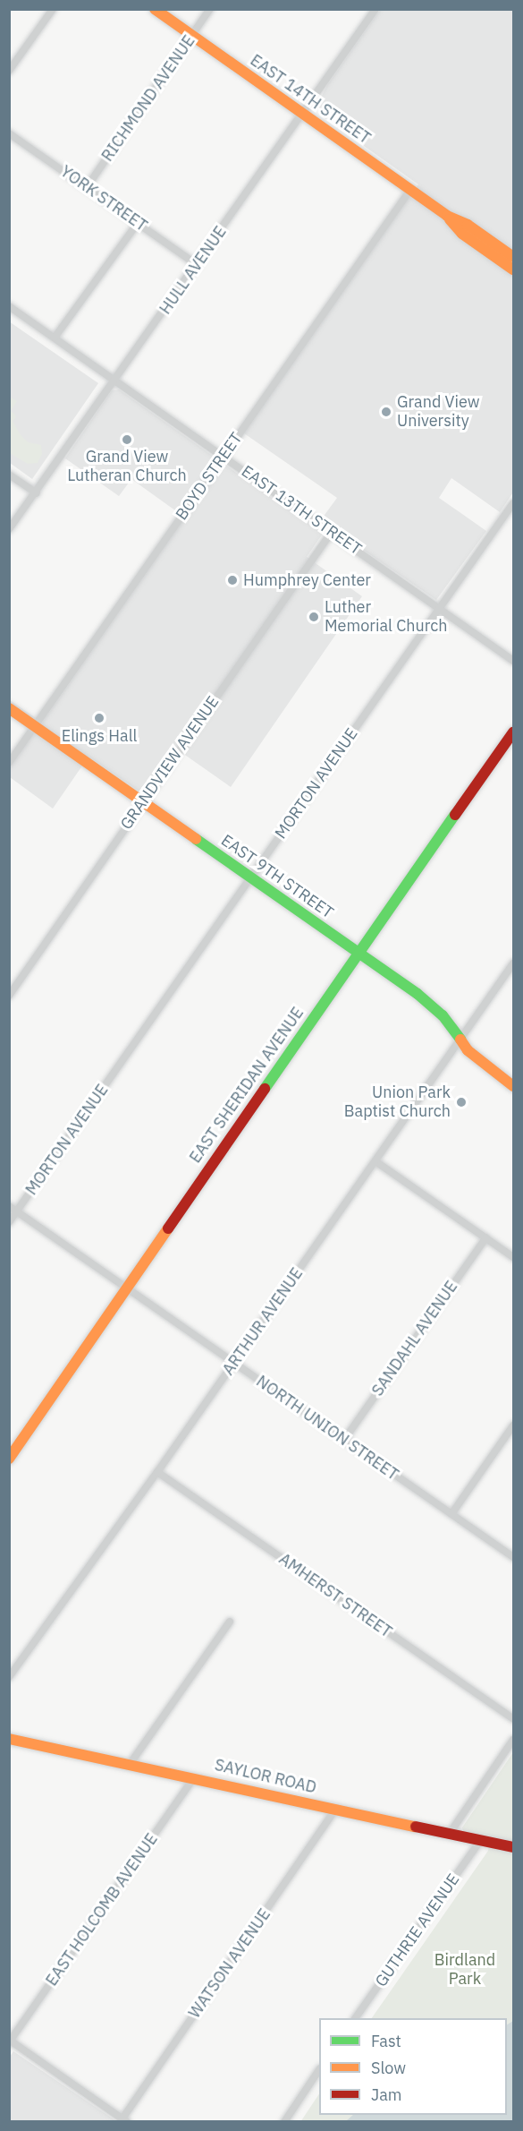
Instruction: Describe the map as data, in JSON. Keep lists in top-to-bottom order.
{
  "streets": {
    "street": [
      "RICHMOND AVENUE",
      "EAST 14TH STREET",
      "YORK STREET",
      "HULL AVENUE",
      "BOYD STREET",
      "EAST 13TH STREET",
      "GRANDVIEW AVENUE",
      "MORTON AVENUE",
      "EAST 9TH STREET",
      "EAST SHERIDAN AVENUE",
      "ARTHUR AVENUE",
      "SANDAHL AVENUE",
      "NORTH UNION STREET",
      "AMHERST STREET",
      "SAYLOR ROAD",
      "EAST HOLCOMB AVENUE",
      "GUTHRIE AVENUE",
      "WATSON AVENUE"
    ]
  },
  "crossings": [
    ["RICHMOND AVENUE", "EAST 14TH STREET"],
    ["RICHMOND AVENUE", "YORK STREET"],
    ["EAST 14TH STREET", "HULL AVENUE"],
    ["EAST 14TH STREET", "BOYD STREET"],
    ["YORK STREET", "HULL AVENUE"],
    ["HULL AVENUE", "EAST 13TH STREET"],
    ["BOYD STREET", "EAST 13TH STREET"],
    ["BOYD STREET", "EAST 9TH STREET"],
    ["EAST 13TH STREET", "GRANDVIEW AVENUE"],
    ["EAST 13TH STREET", "MORTON AVENUE"],
    ["GRANDVIEW AVENUE", "EAST 9TH STREET"],
    ["MORTON AVENUE", "EAST 9TH STREET"],
    ["MORTON AVENUE", "NORTH UNION STREET"],
    ["EAST 9TH STREET", "EAST SHERIDAN AVENUE"],
    ["EAST 9TH STREET", "ARTHUR AVENUE"],
    ["EAST SHERIDAN AVENUE", "NORTH UNION STREET"],
    ["ARTHUR AVENUE", "NORTH UNION STREET"],
    ["ARTHUR AVENUE", "AMHERST STREET"],
    ["SANDAHL AVENUE", "NORTH UNION STREET"],
    ["SAYLOR ROAD", "EAST HOLCOMB AVENUE"],
    ["SAYLOR ROAD", "GUTHRIE AVENUE"],
    ["SAYLOR ROAD", "WATSON AVENUE"]
  ],
  "parks": ["Birdland Park"],
  "places": [
    "Grand View University",
    "Grand View Lutheran Church",
    "Humphrey Center",
    "Luther Memorial Church",
    "Elings Hall",
    "Union Park Baptist Church"
  ],
  "legend": ["Fast", "Slow", "Jam"]
}
